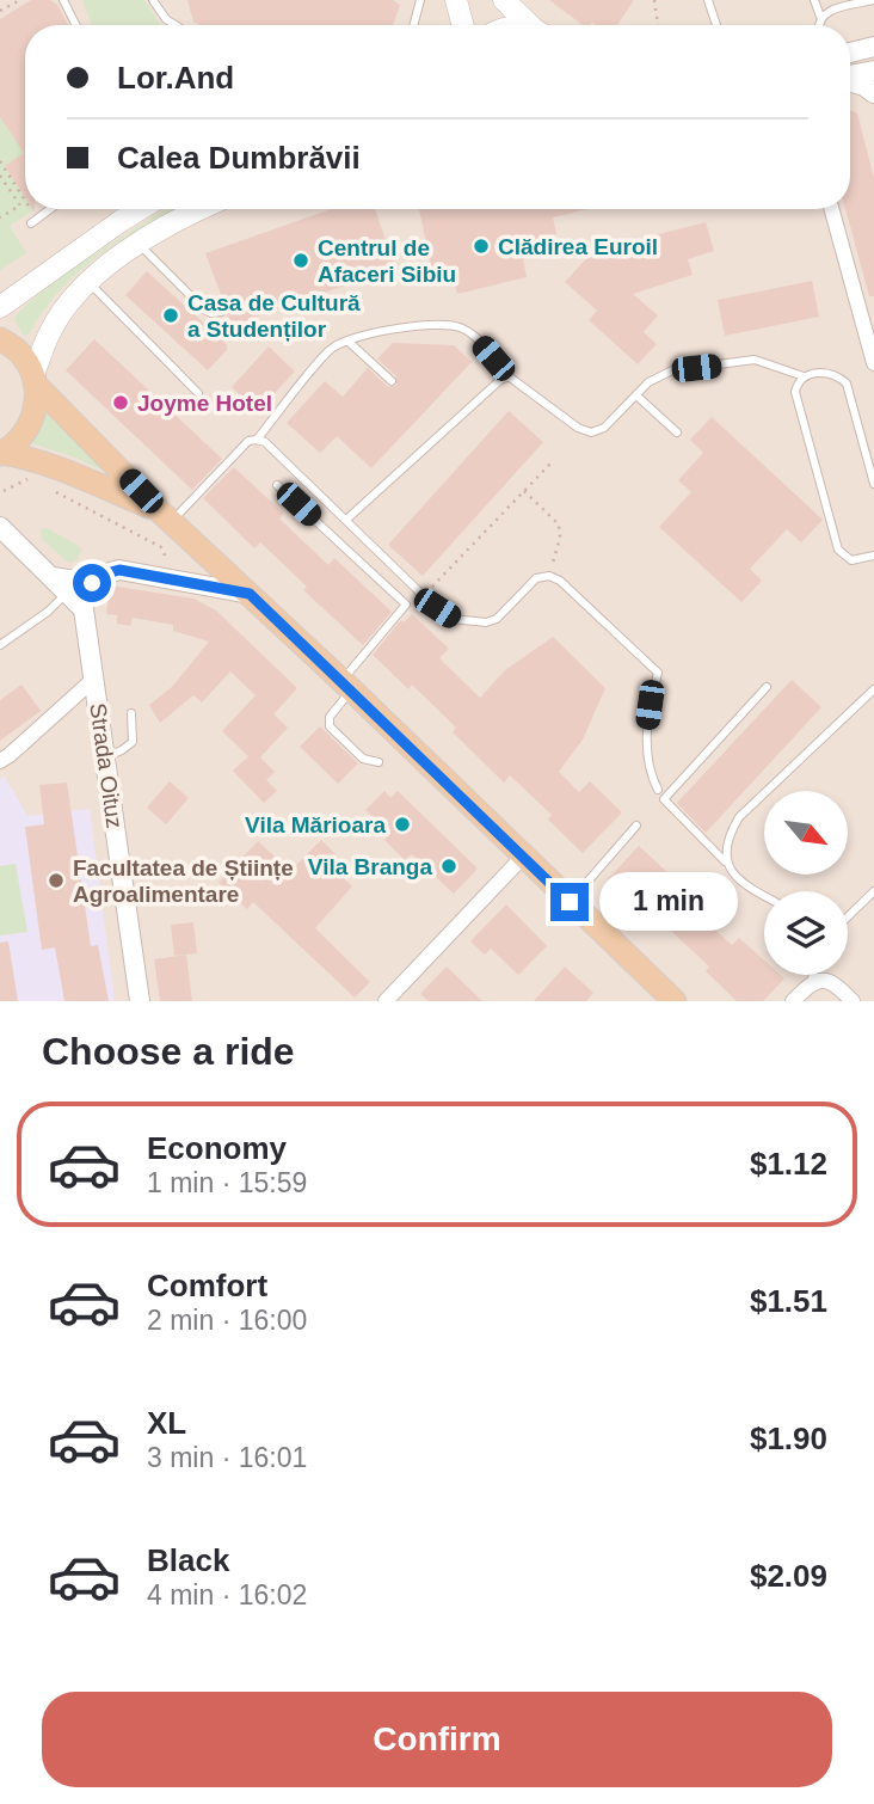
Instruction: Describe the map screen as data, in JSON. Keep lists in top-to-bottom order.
{
  "streets": {
    "street": ["Strada Oituz"]
  },
  "places": [
    "Clădirea Euroil",
    "Centrul de Afaceri Sibiu",
    "Casa de Cultură a Studenților",
    "Joyme Hotel",
    "Vila Mărioara",
    "Vila Branga",
    "Facultatea de Științe Agroalimentare"
  ],
  "north": "bottom right",
  "page": {
    "banner": ["Lor.And", "Calea Dumbrăvii"],
    "bubble": "1 min",
    "heading": "Choose a ride",
    "list": [
      {
        "name": "Economy",
        "note": "1 min · 15:59",
        "value": "$1.12"
      },
      {
        "name": "Comfort",
        "note": "2 min · 16:00",
        "value": "$1.51"
      },
      {
        "name": "XL",
        "note": "3 min · 16:01",
        "value": "$1.90"
      },
      {
        "name": "Black",
        "note": "4 min · 16:02",
        "value": "$2.09"
      }
    ],
    "buttons": "Confirm"
  }
}
